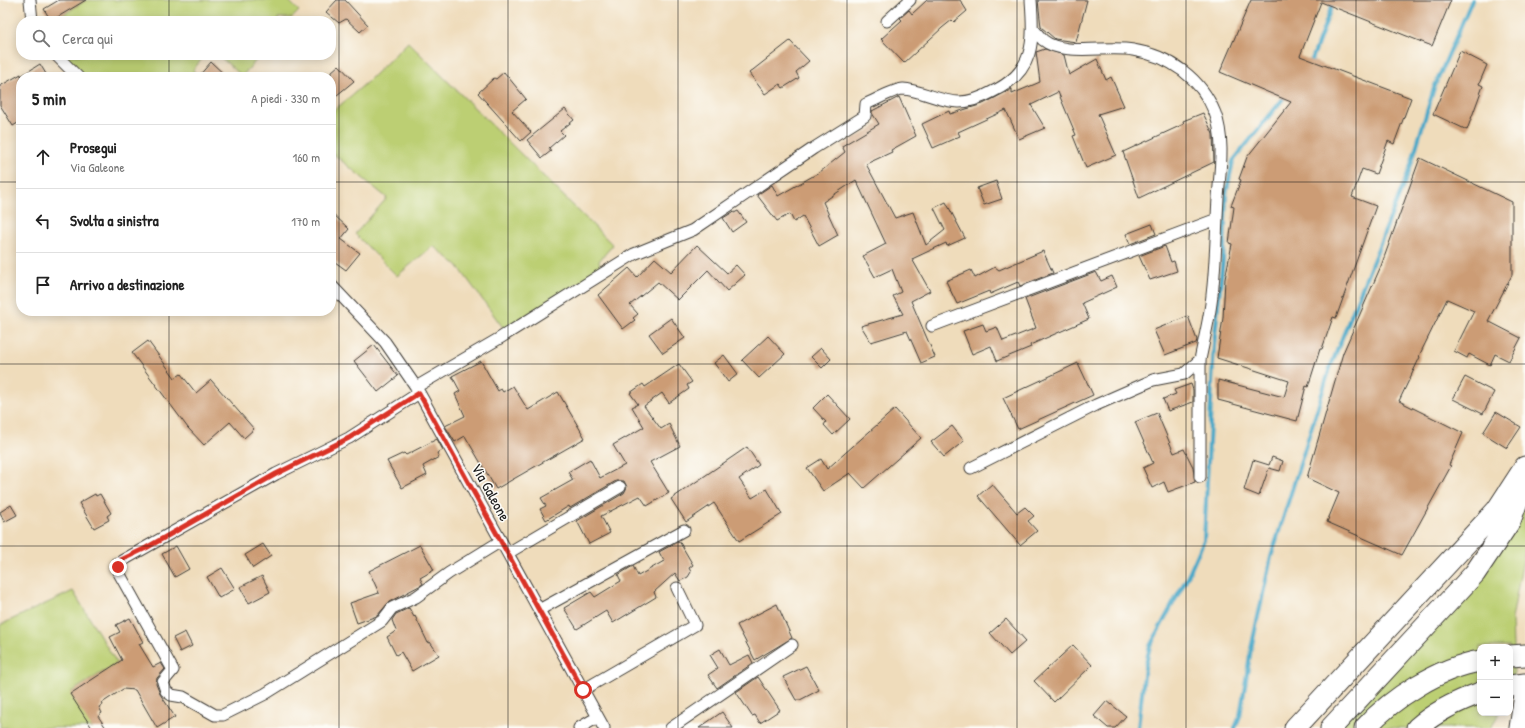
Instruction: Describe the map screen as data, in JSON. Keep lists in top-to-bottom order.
{
  "streets": {
    "street": ["Via Galeone"]
  },
  "page": {
    "search": "Cerca qui",
    "heading": ["5 min", "A piedi · 330 m"],
    "list": [
      ["Prosegui", "Via Galeone", "160 m"],
      ["Svolta a sinistra", "170 m"],
      "Arrivo a destinazione"
    ],
    "map_buttons": ["+", "−"]
  }
}
